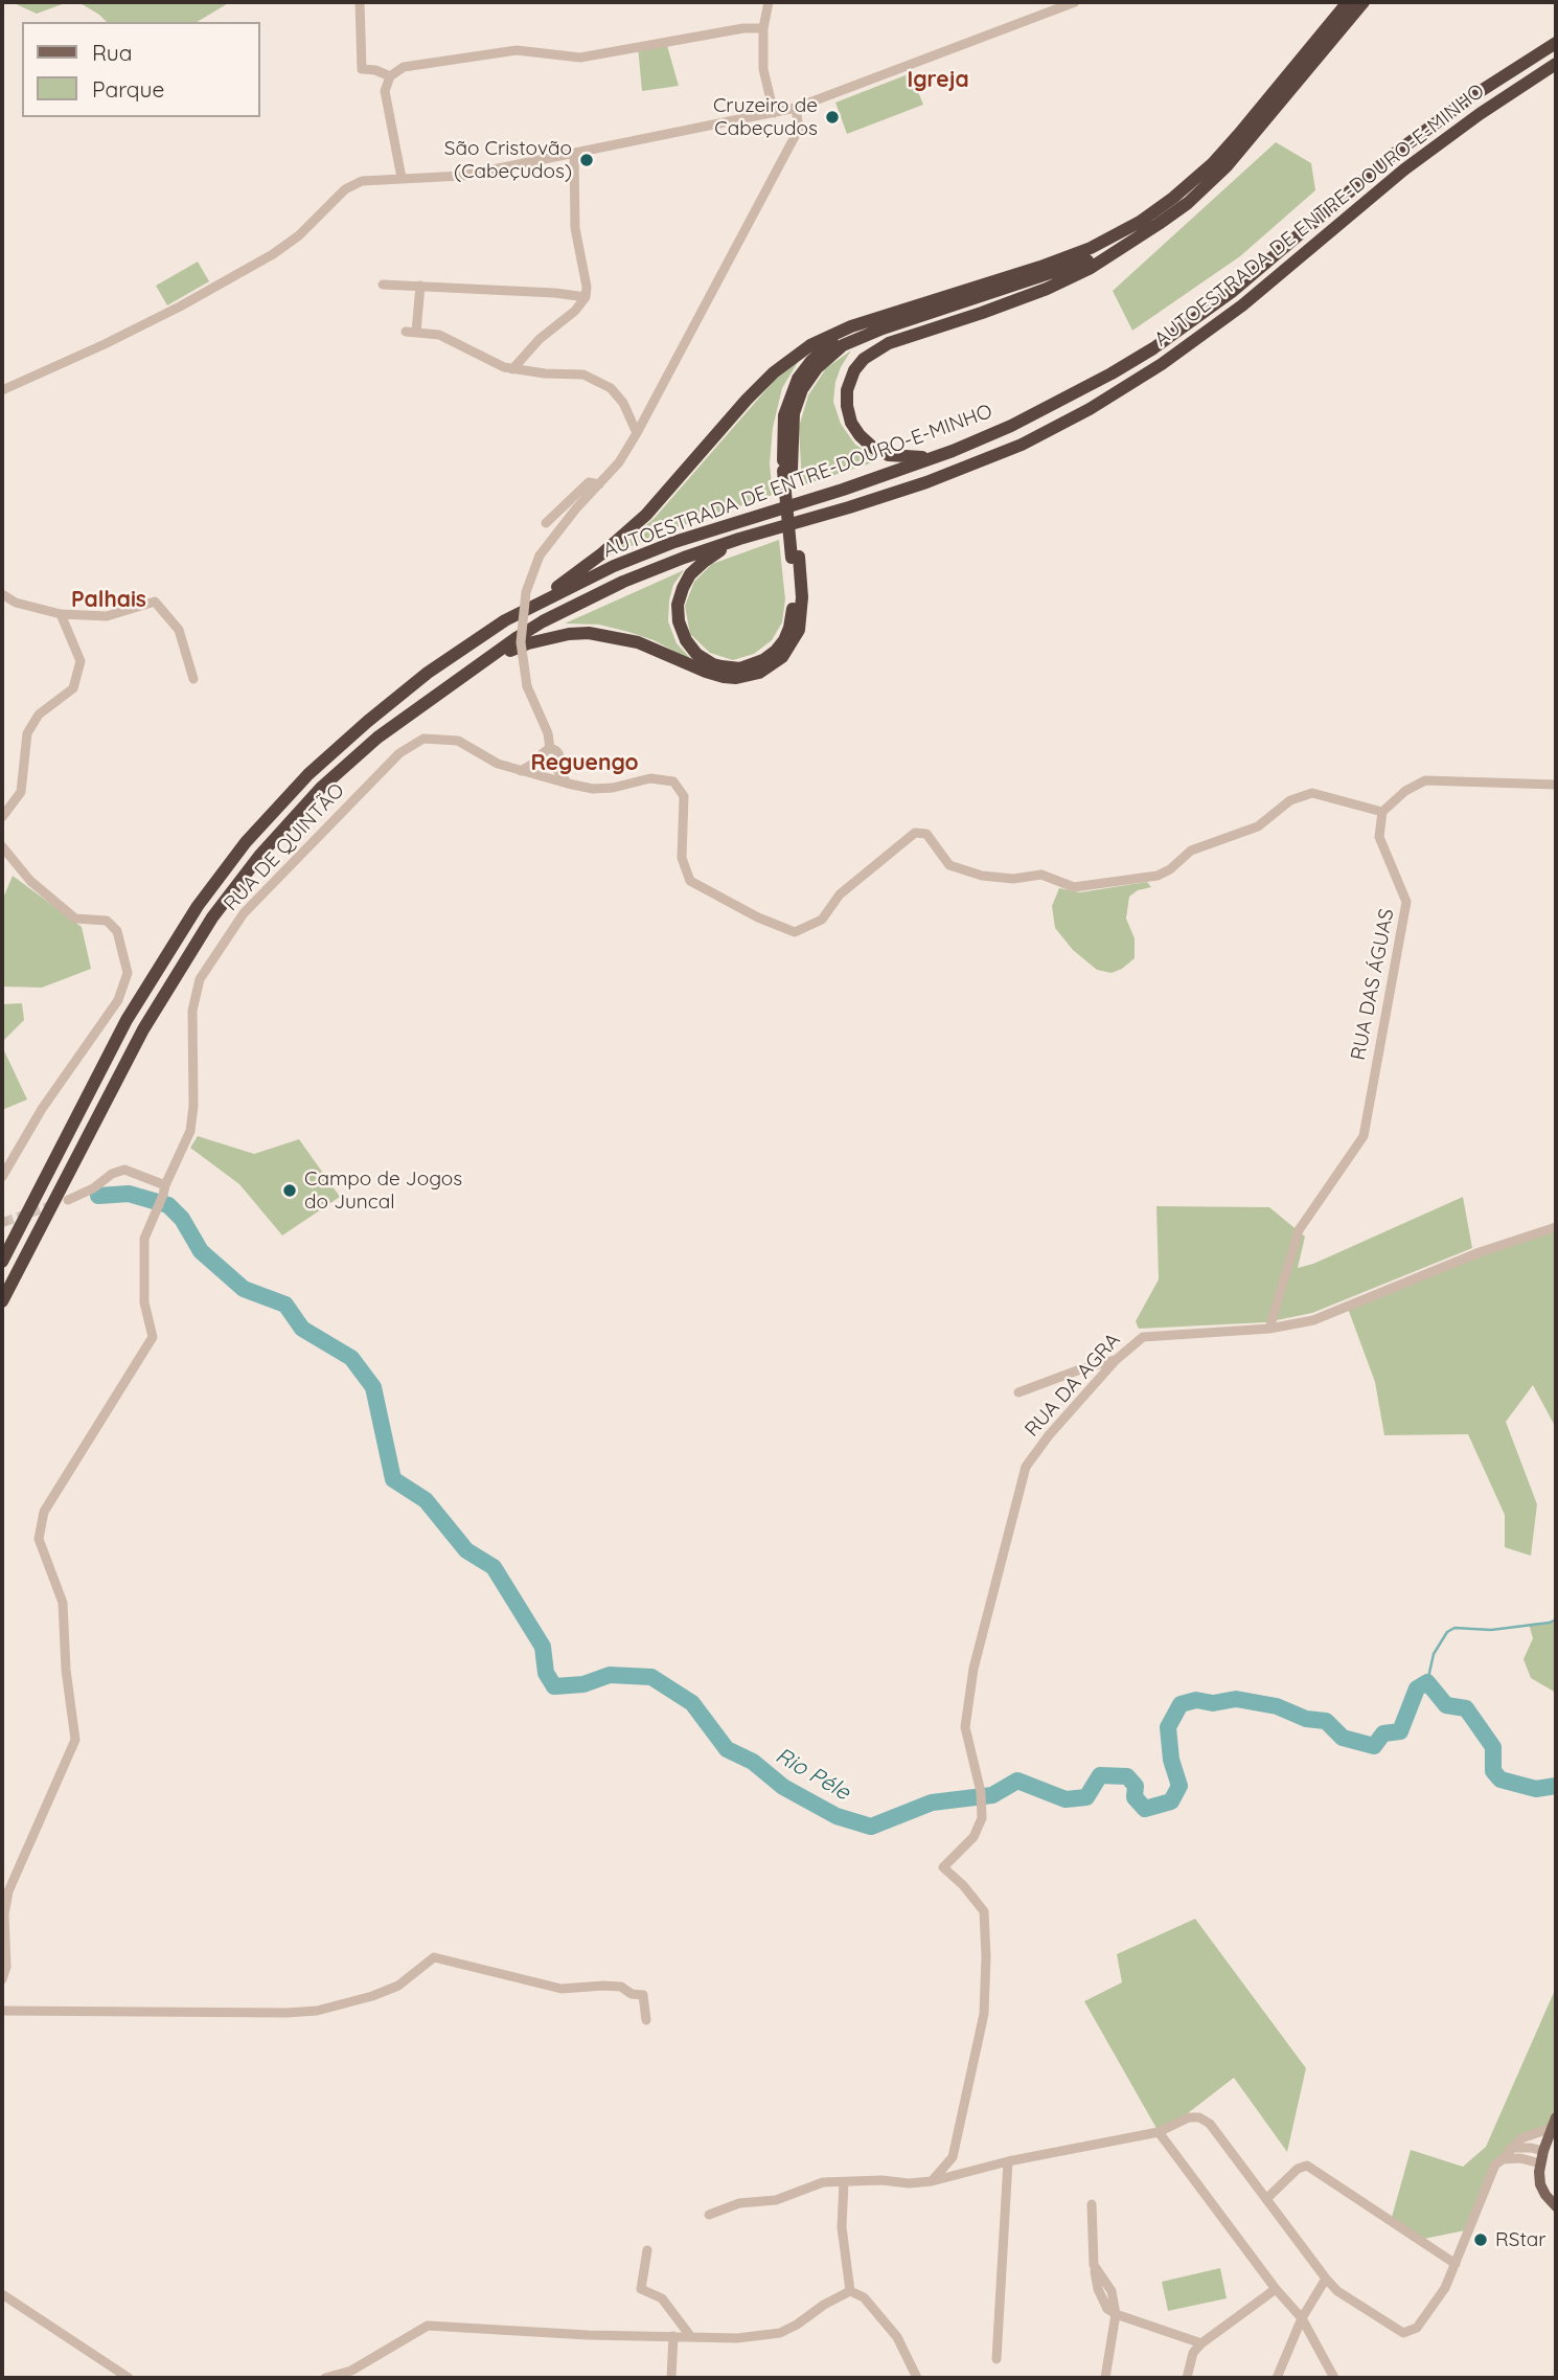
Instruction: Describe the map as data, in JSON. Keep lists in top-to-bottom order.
{
  "streets": {
    "highway": ["AUTOESTRADA DE ENTRE-DOURO-E-MINHO"],
    "street": ["RUA DE QUINTÃO", "RUA DAS ÁGUAS", "RUA DA AGRA"]
  },
  "crossings": [
    ["RUA DE QUINTÃO", "RUA DAS ÁGUAS"],
    ["RUA DAS ÁGUAS", "RUA DA AGRA"]
  ],
  "districts": ["Igreja", "Palhais", "Reguengo"],
  "water": ["Rio Péle"],
  "places": [
    "Cruzeiro de Cabeçudos",
    "São Cristovão (Cabeçudos)",
    "Campo de Jogos do Juncal",
    "RStar"
  ],
  "legend": ["Rua", "Parque"]
}
